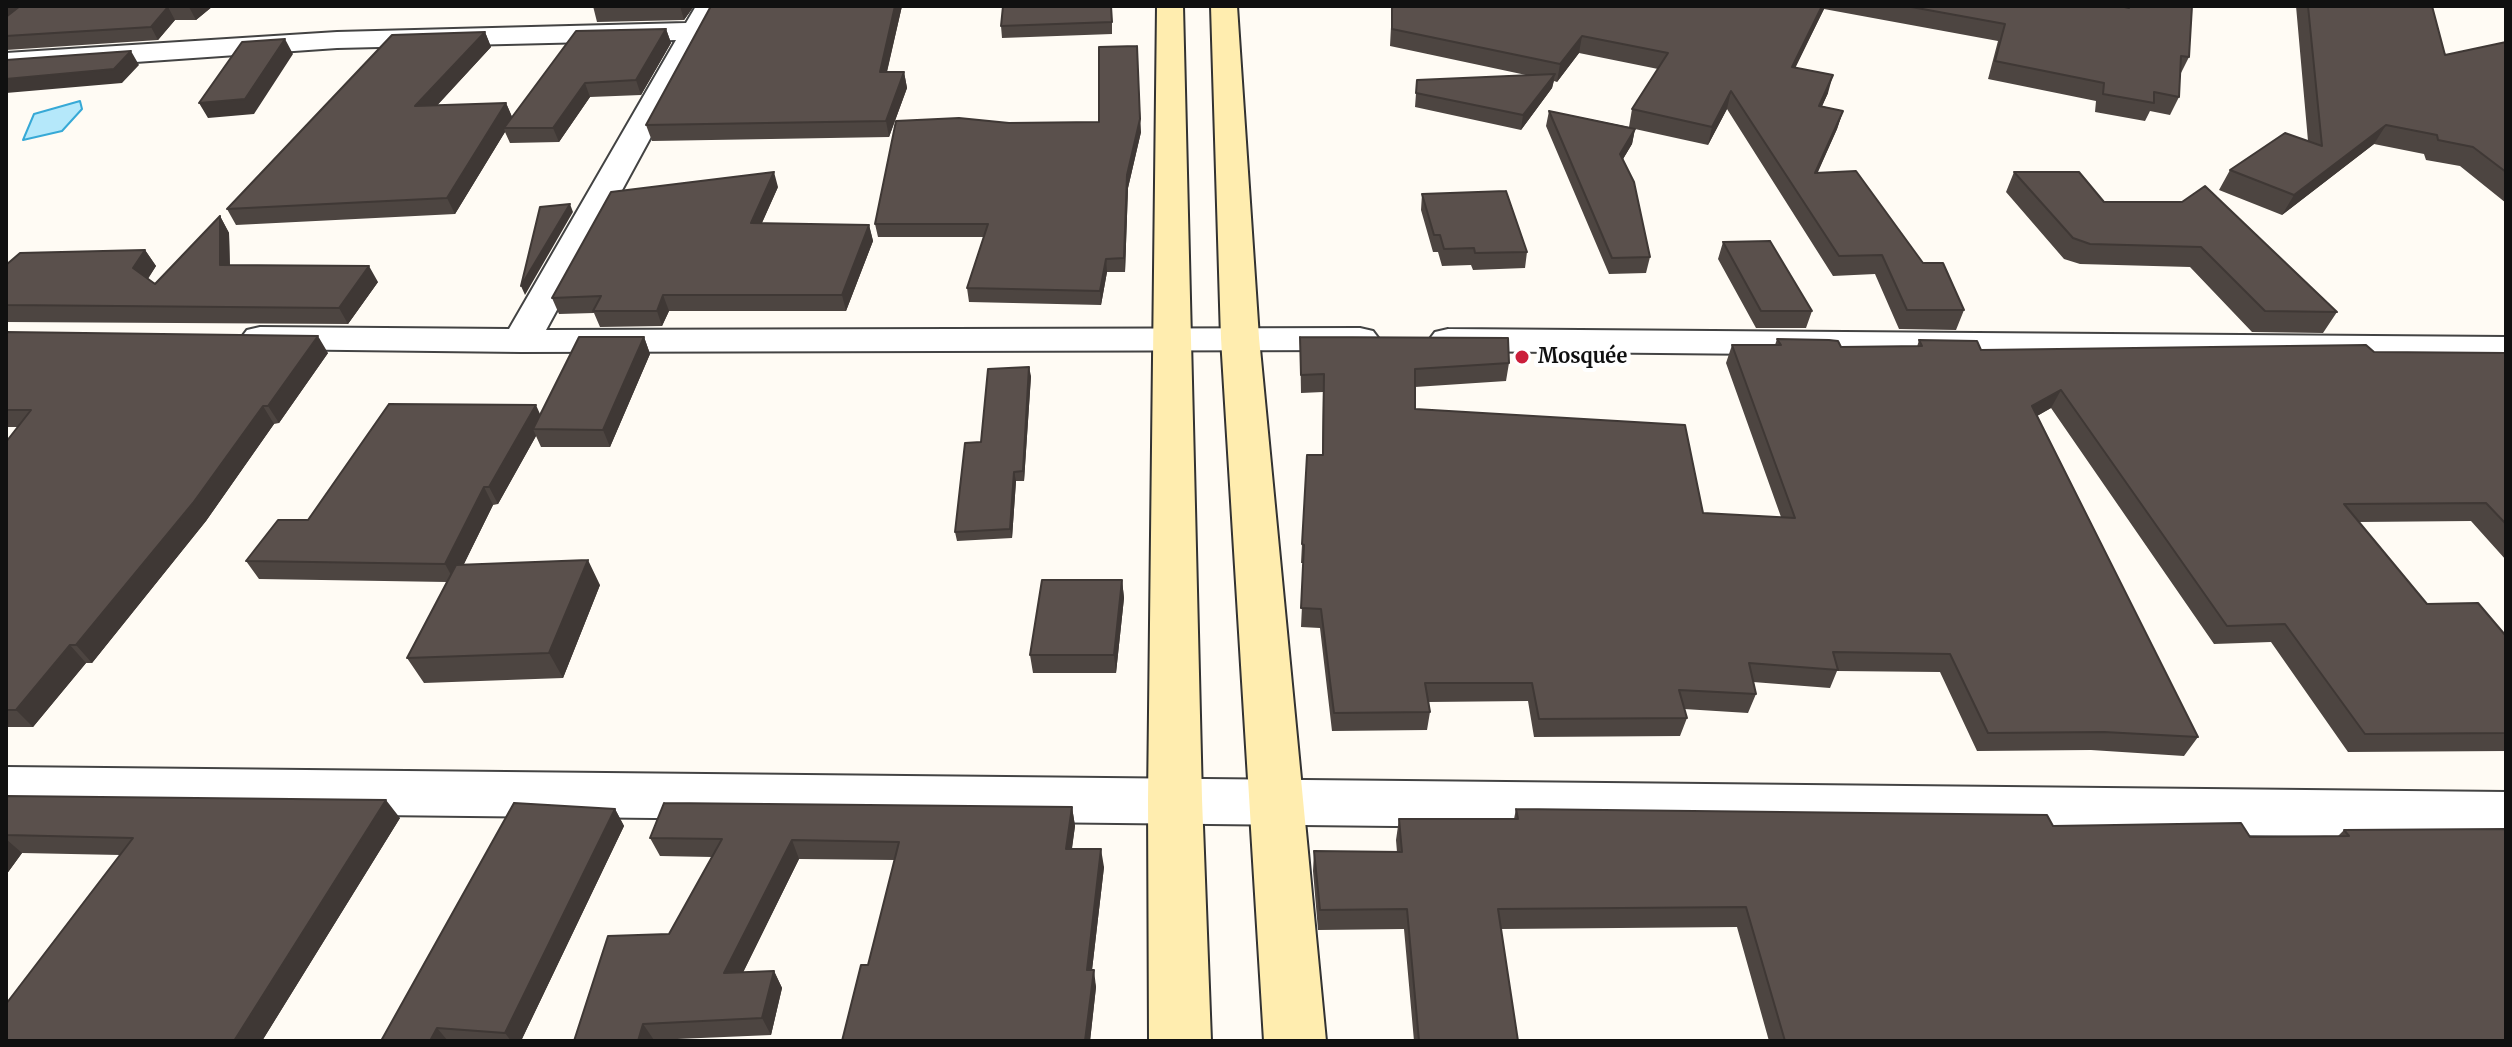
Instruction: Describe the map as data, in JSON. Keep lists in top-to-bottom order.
{
  "places": ["Mosquée"]
}
